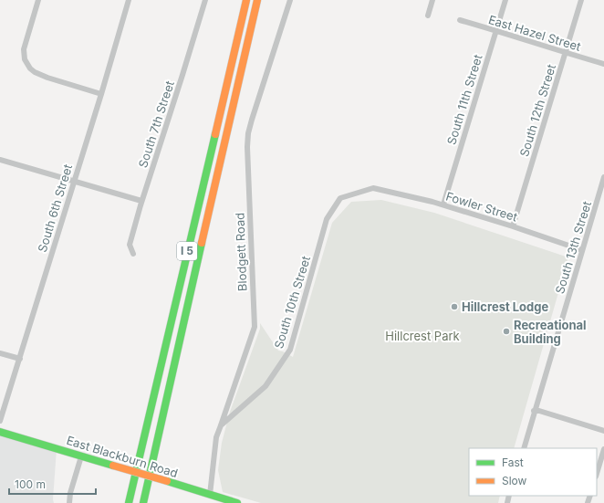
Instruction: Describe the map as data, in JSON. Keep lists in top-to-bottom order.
{
  "streets": {
    "main road": ["I 5", "East Blackburn Road"],
    "street": [
      "East Hazel Street",
      "South 11th Street",
      "South 12th Street",
      "South 7th Street",
      "Fowler Street",
      "South 6th Street",
      "South 13th Street",
      "Blodgett Road",
      "South 10th Street"
    ]
  },
  "crossings": [
    ["East Hazel Street", "South 11th Street"],
    ["East Hazel Street", "South 12th Street"],
    ["South 11th Street", "Fowler Street"],
    ["South 12th Street", "Fowler Street"],
    ["Fowler Street", "South 13th Street"],
    ["Fowler Street", "South 10th Street"],
    ["Blodgett Road", "South 10th Street"],
    ["Blodgett Road", "East Blackburn Road"]
  ],
  "parks": ["Hillcrest Park"],
  "places": ["Hillcrest Lodge", "Recreational Building"],
  "legend": ["Fast", "Slow"],
  "scale_bar": "100 m"
}
